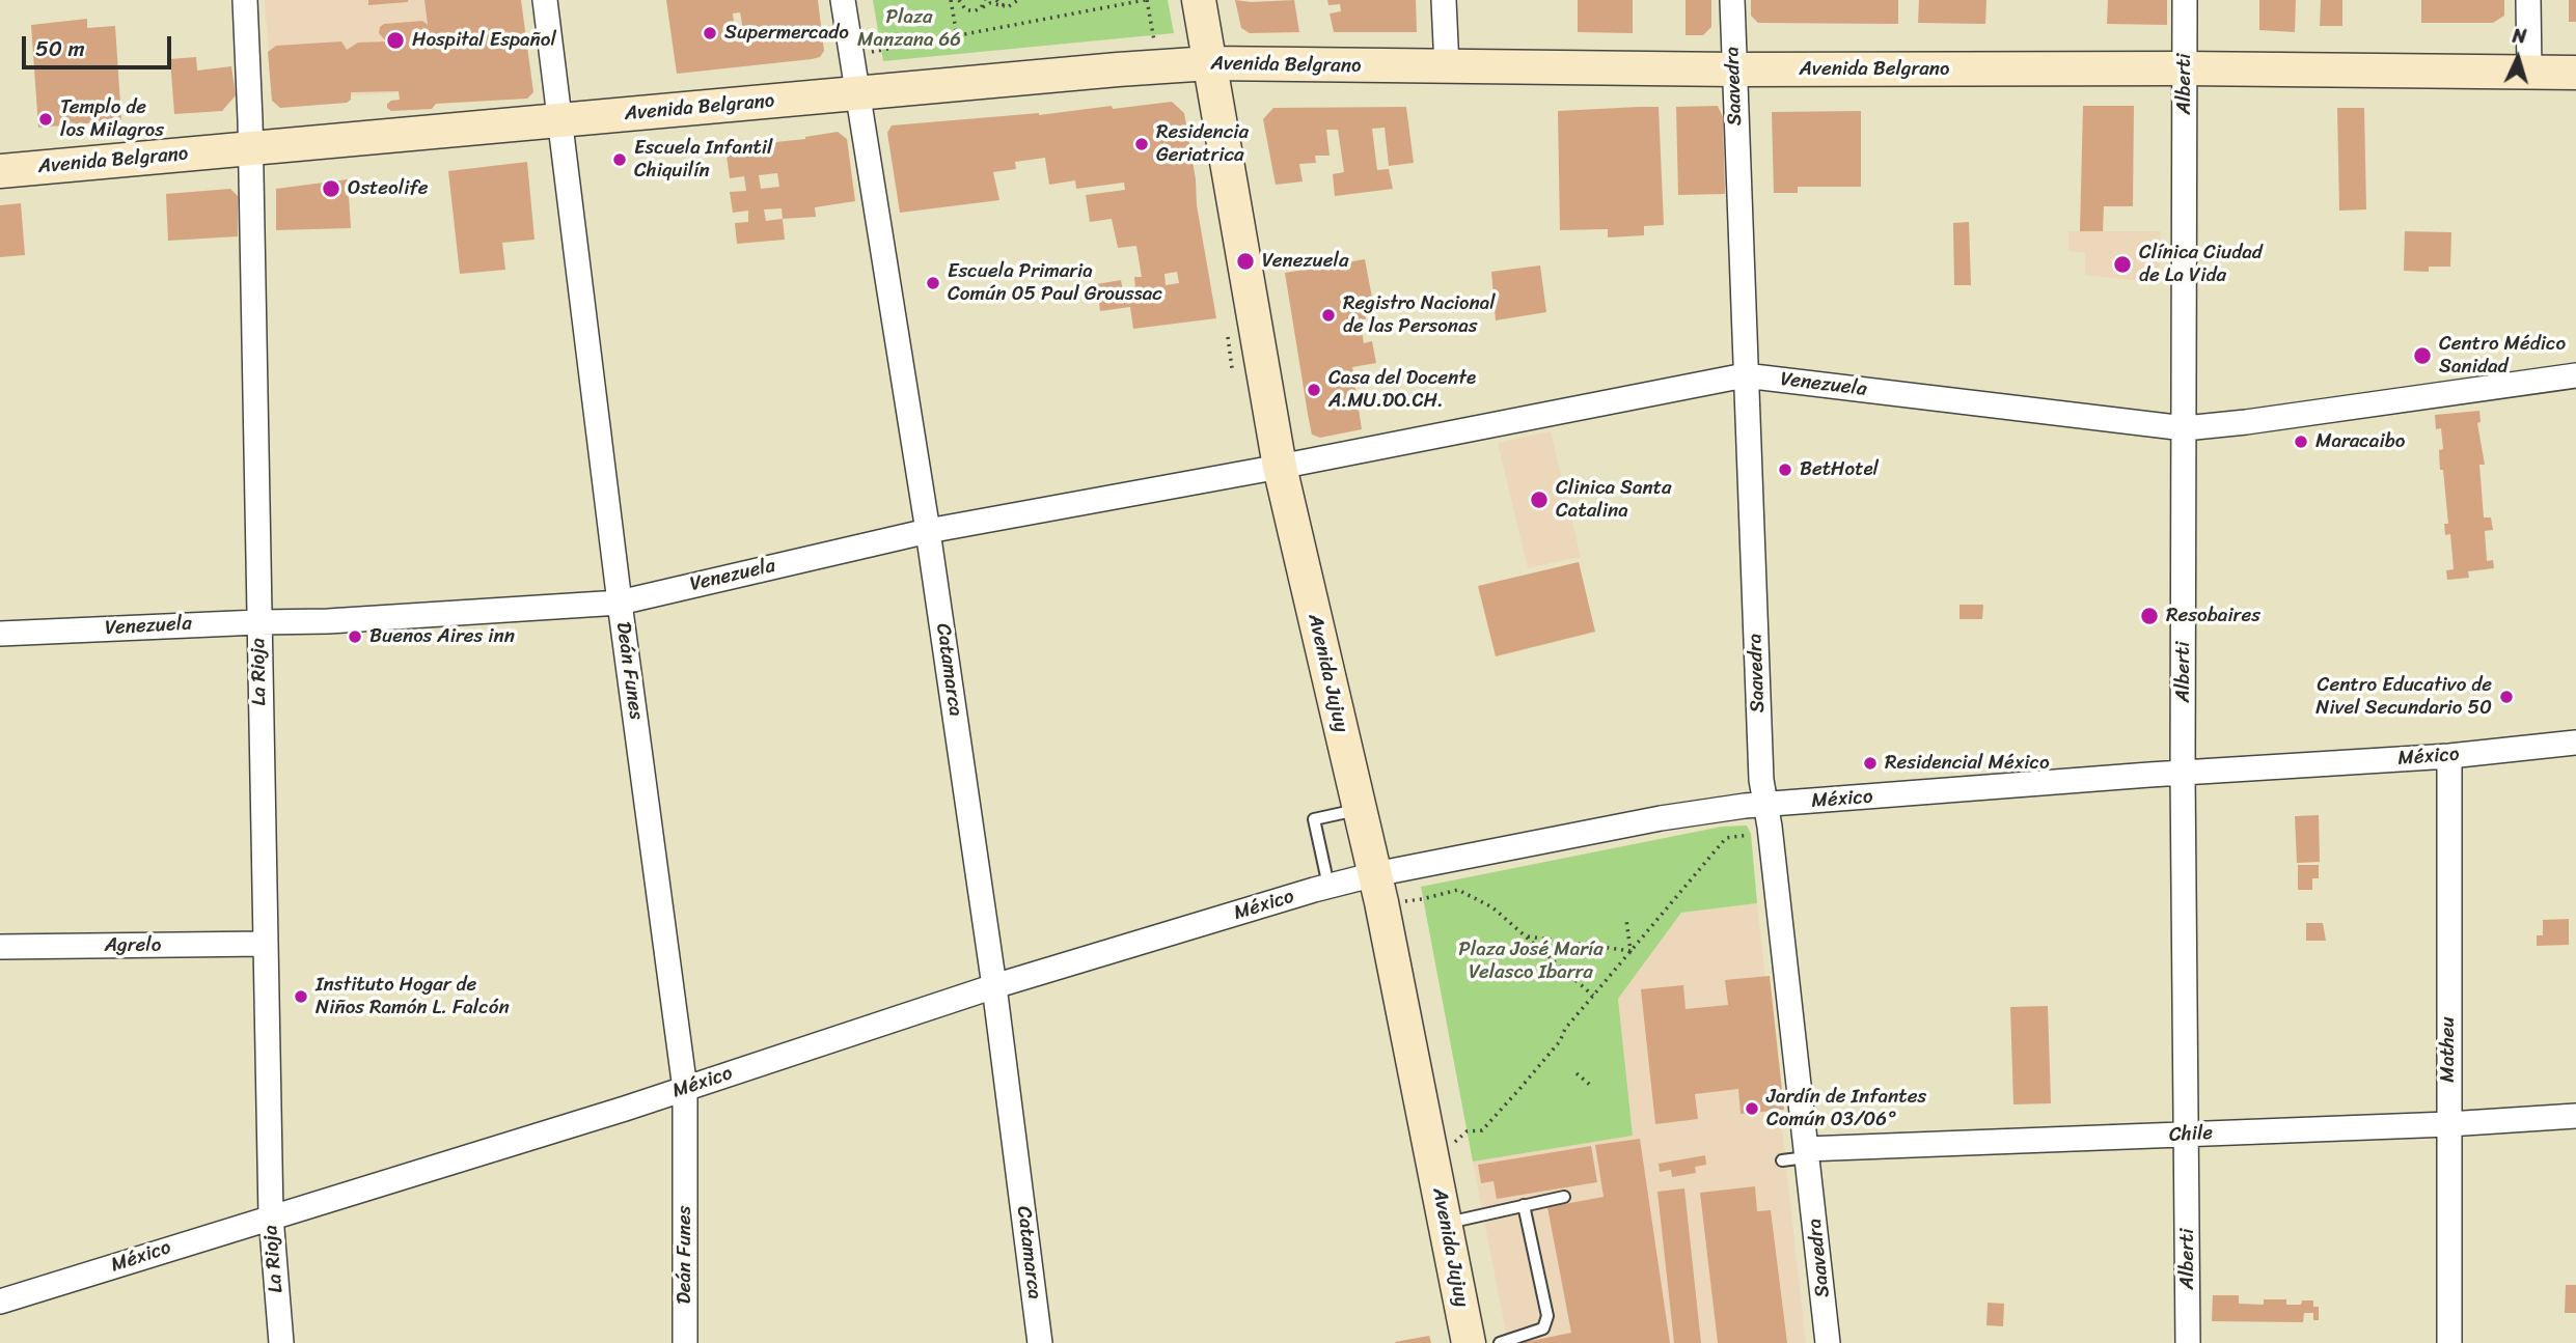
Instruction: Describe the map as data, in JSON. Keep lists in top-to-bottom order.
{
  "streets": {
    "main road": ["Avenida Belgrano", "Avenida Jujuy"],
    "street": [
      "Alberti",
      "Saavedra",
      "Venezuela",
      "Catamarca",
      "Deán Funes",
      "La Rioja",
      "México",
      "Agrelo",
      "Matheu",
      "Chile"
    ]
  },
  "crossings": [
    ["Avenida Belgrano", "Alberti"],
    ["Avenida Belgrano", "Saavedra"],
    ["Avenida Belgrano", "Catamarca"],
    ["Avenida Belgrano", "Deán Funes"],
    ["Avenida Belgrano", "La Rioja"],
    ["Avenida Belgrano", "Avenida Jujuy"],
    ["Alberti", "Venezuela"],
    ["Alberti", "México"],
    ["Alberti", "Chile"],
    ["Saavedra", "Venezuela"],
    ["Saavedra", "México"],
    ["Saavedra", "Chile"],
    ["Venezuela", "Catamarca"],
    ["Venezuela", "Deán Funes"],
    ["Venezuela", "La Rioja"],
    ["Venezuela", "Avenida Jujuy"],
    ["Catamarca", "México"],
    ["Deán Funes", "México"],
    ["La Rioja", "México"],
    ["La Rioja", "Agrelo"],
    ["Avenida Jujuy", "México"],
    ["México", "Matheu"],
    ["Matheu", "Chile"]
  ],
  "parks": ["Plaza Manzana 66", "Plaza José María Velasco Ibarra"],
  "places": [
    "Supermercado",
    "Hospital Español",
    "Templo de los Milagros",
    "Residencia Geriatrica",
    "Escuela Infantil Chiquilín",
    "Osteolife",
    "Venezuela",
    "Clínica Ciudad de La Vida",
    "Escuela Primaria Común 05 Paul Groussac",
    "Registro Nacional de las Personas",
    "Centro Médico Sanidad",
    "Casa del Docente A.MU.DO.CH.",
    "Maracaibo",
    "BetHotel",
    "Clinica Santa Catalina",
    "Resobaires",
    "Buenos Aires inn",
    "Centro Educativo de Nivel Secundario 50",
    "Residencial México",
    "Instituto Hogar de Niños Ramón L. Falcón",
    "Jardín de Infantes Común 03/06°"
  ],
  "scale_bar": "50 m",
  "north": "top"
}
